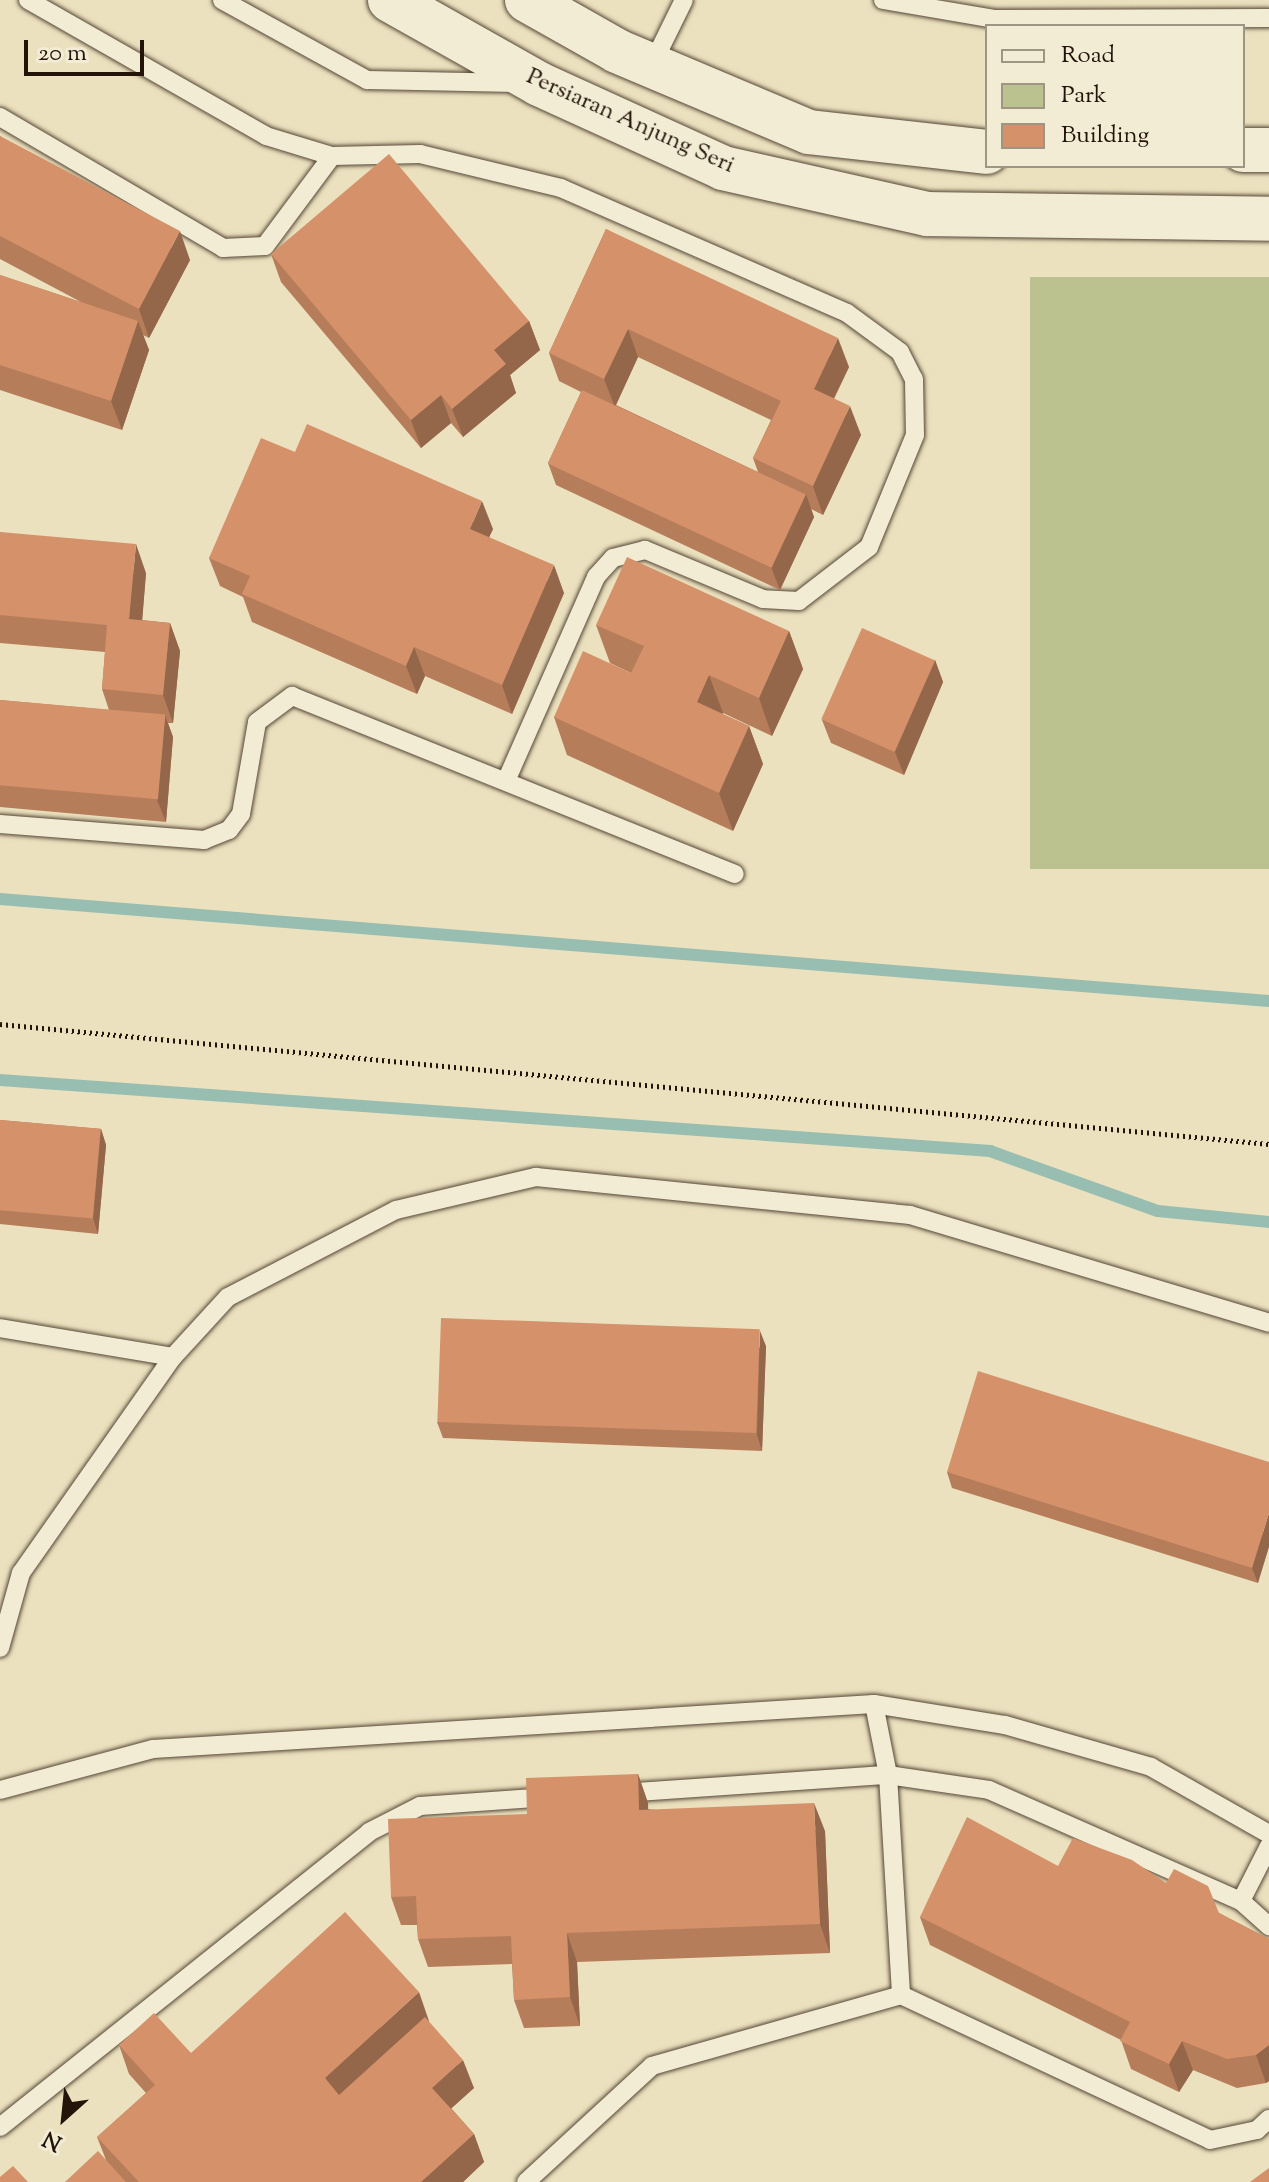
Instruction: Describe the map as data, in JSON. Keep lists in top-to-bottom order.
{
  "streets": {
    "street": ["Persiaran Anjung Seri"]
  },
  "legend": ["Road", "Park", "Building"],
  "scale_bar": "20 m",
  "north": "bottom left"
}
